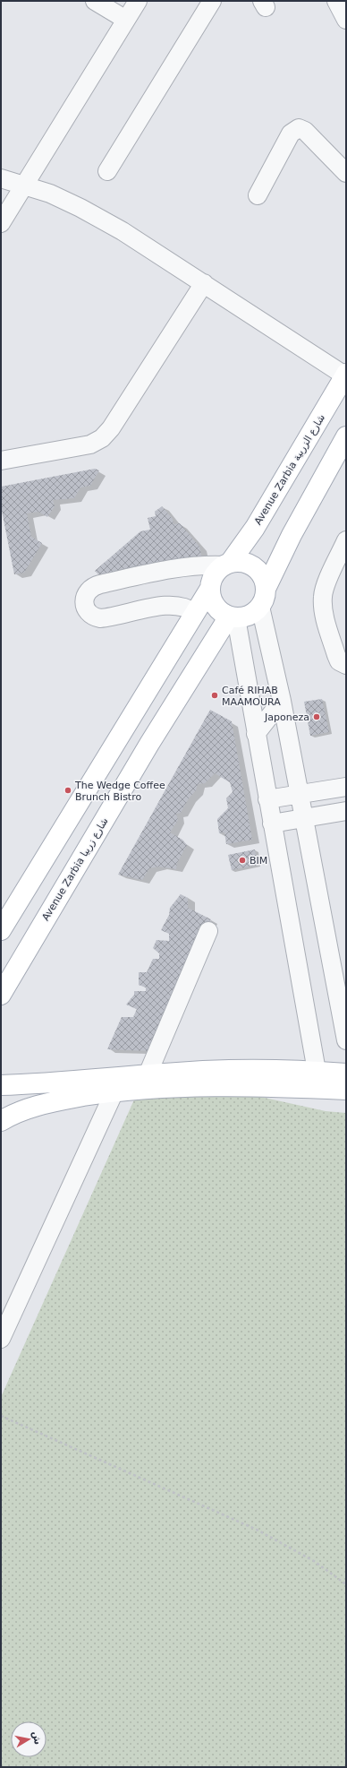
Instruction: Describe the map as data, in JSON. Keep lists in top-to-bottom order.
{
  "streets": {
    "main road": ["Avenue Zarbia شارع الزربية", "Avenue Zarbia شارع زربيا"]
  },
  "crossings": [
    ["Avenue Zarbia شارع الزربية", "Avenue Zarbia شارع زربيا"]
  ],
  "places": [
    "Café RIHAB MAAMOURA",
    "Japoneza",
    "The Wedge Coffee Brunch Bistro",
    "BIM"
  ],
  "north": "right"
}
